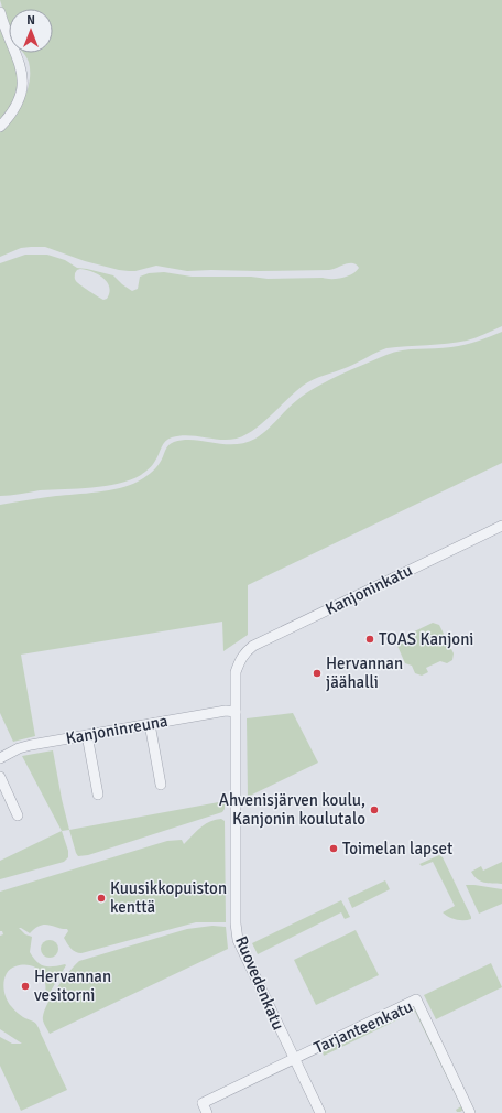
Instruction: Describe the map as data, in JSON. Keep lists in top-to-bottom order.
{
  "streets": {
    "street": [
      "Kanjoninkatu",
      "Kanjoninreuna",
      "Ruovedenkatu",
      "Tarjanteenkatu"
    ]
  },
  "crossings": [
    ["Kanjoninkatu", "Ruovedenkatu"],
    ["Kanjoninreuna", "Ruovedenkatu"],
    ["Ruovedenkatu", "Tarjanteenkatu"]
  ],
  "places": [
    "TOAS Kanjoni",
    "Hervannan jäähalli",
    "Ahvenisjärven koulu, Kanjonin koulutalo",
    "Toimelan lapset",
    "Kuusikkopuiston kenttä",
    "Hervannan vesitorni"
  ],
  "north": "top"
}
